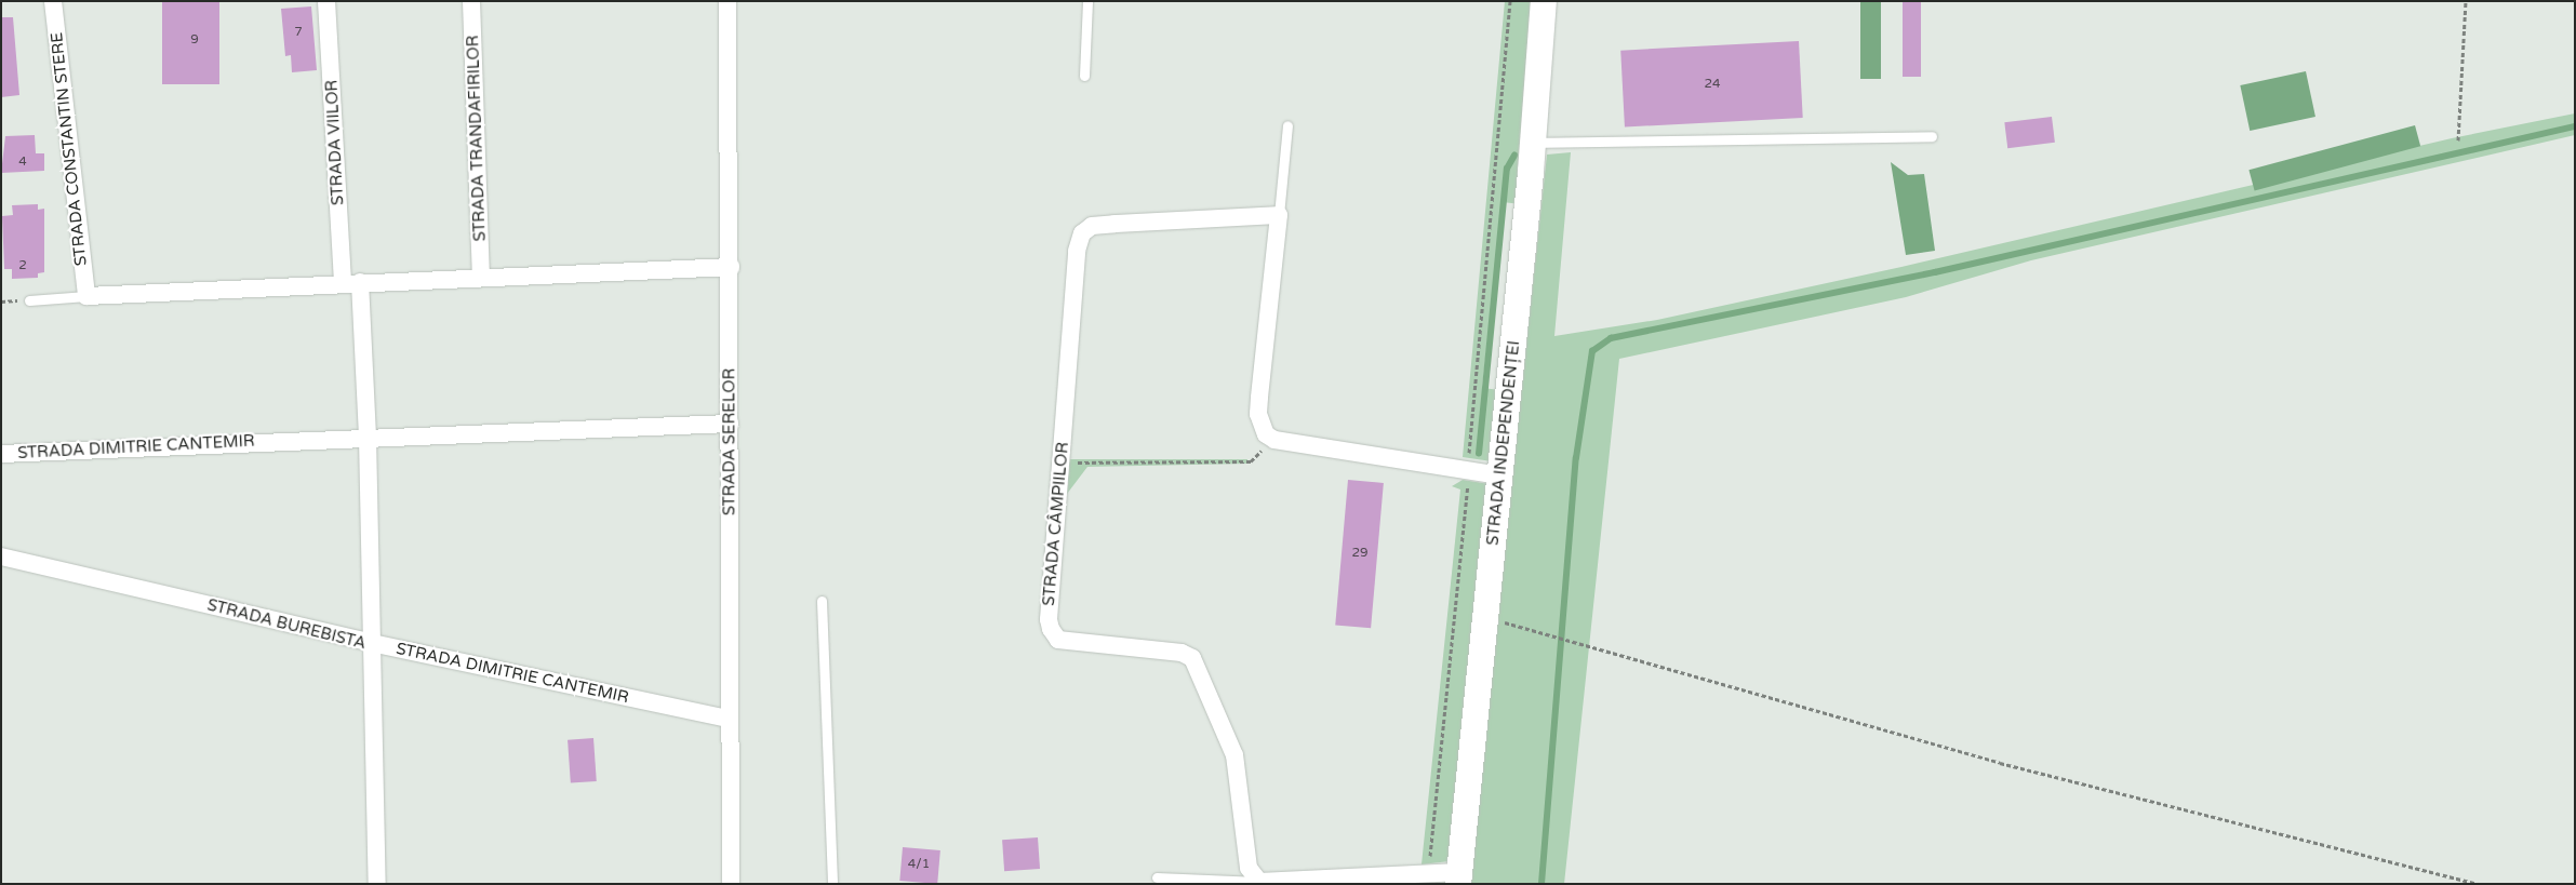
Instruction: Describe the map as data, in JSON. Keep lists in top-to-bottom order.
{
  "streets": {
    "main road": ["STRADA INDEPENDENȚEI"],
    "street": [
      "STRADA TRANDAFIRILOR",
      "STRADA VIILOR",
      "STRADA CONSTANTIN STERE",
      "STRADA SERELOR",
      "STRADA DIMITRIE CANTEMIR",
      "STRADA CÂMPIILOR",
      "STRADA BUREBISTA"
    ]
  },
  "crossings": [
    ["STRADA SERELOR", "STRADA DIMITRIE CANTEMIR"],
    ["STRADA DIMITRIE CANTEMIR", "STRADA BUREBISTA"]
  ],
  "house_numbers": [
    "7",
    "9",
    "24",
    "4",
    "2",
    "29",
    "4/1"
  ]
}
